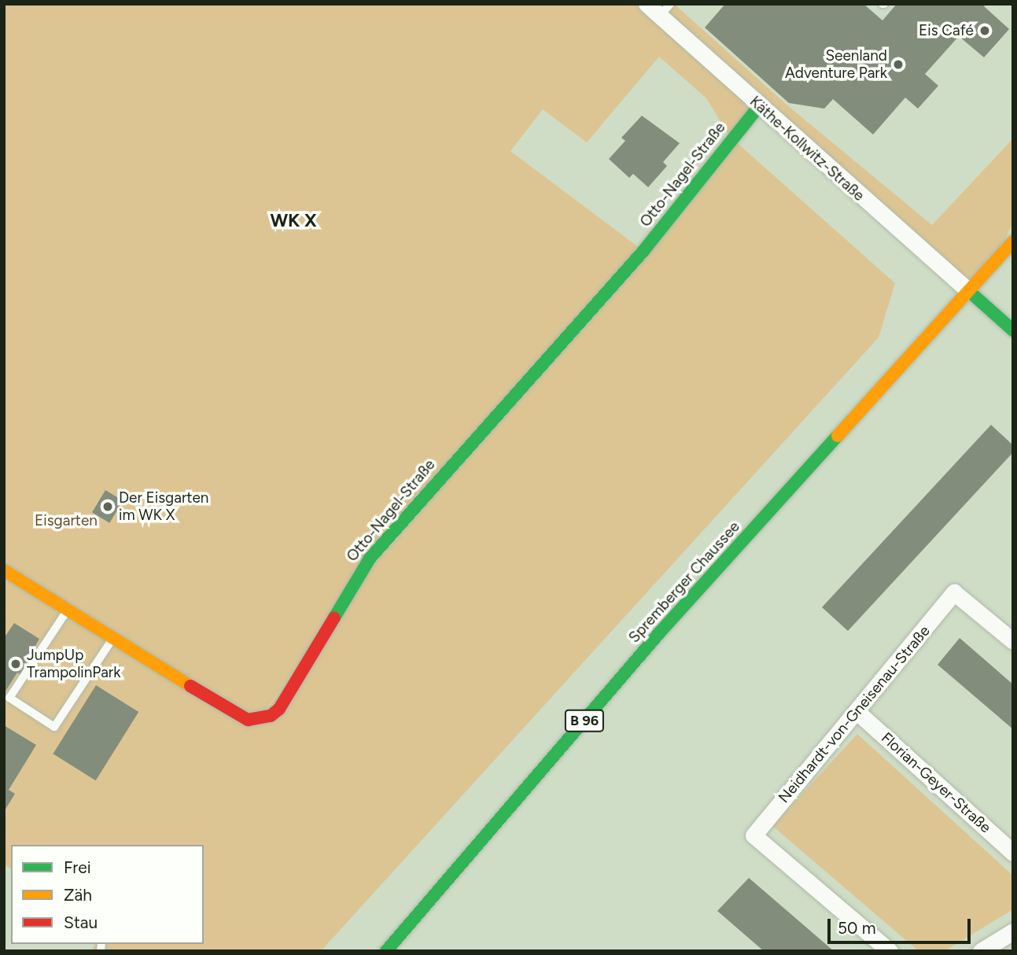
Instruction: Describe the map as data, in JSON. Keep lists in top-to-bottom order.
{
  "streets": {
    "street": [
      "Käthe-Kollwitz-Straße",
      "Otto-Nagel-Straße",
      "Spremberger Chaussee",
      "Neidhardt-von-Gneisenau-Straße",
      "B 96",
      "Florian-Geyer-Straße"
    ]
  },
  "crossings": [
    ["Käthe-Kollwitz-Straße", "Otto-Nagel-Straße"],
    ["Käthe-Kollwitz-Straße", "Spremberger Chaussee"],
    ["Neidhardt-von-Gneisenau-Straße", "Florian-Geyer-Straße"]
  ],
  "districts": ["WK X"],
  "parks": ["Eisgarten"],
  "places": [
    "Eis Café",
    "Seenland Adventure Park",
    "Der Eisgarten im WK X",
    "JumpUp TrampolinPark"
  ],
  "legend": ["Frei", "Zäh", "Stau"],
  "scale_bar": "50 m"
}
